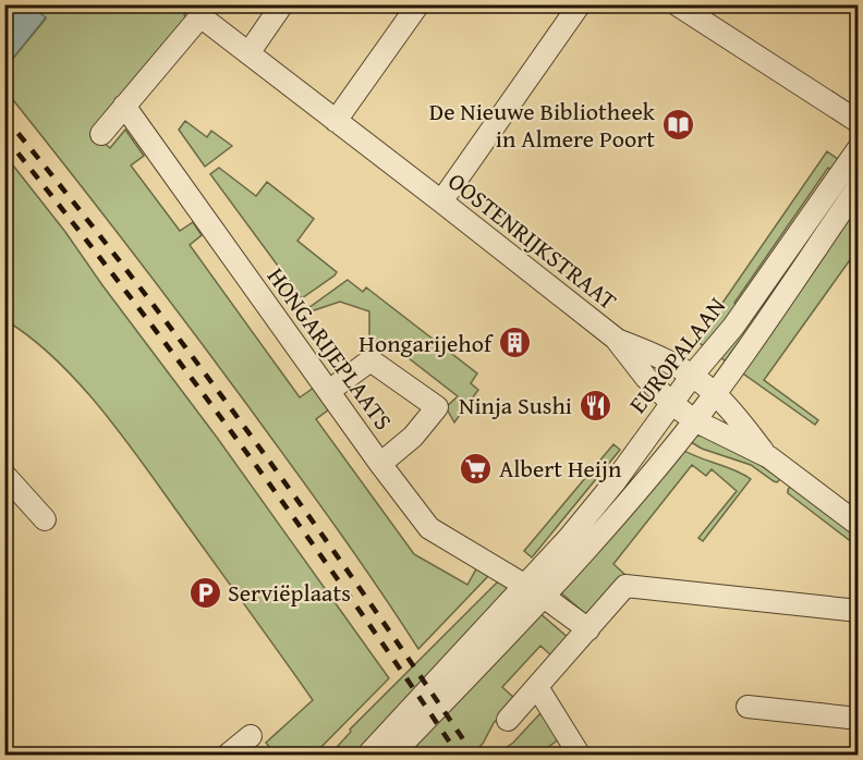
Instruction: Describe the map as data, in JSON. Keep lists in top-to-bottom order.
{
  "streets": {
    "street": ["OOSTENRIJKSTRAAT", "HONGARIJEPLAATS", "EUROPALAAN"]
  },
  "crossings": [
    ["OOSTENRIJKSTRAAT", "HONGARIJEPLAATS"],
    ["OOSTENRIJKSTRAAT", "EUROPALAAN"],
    ["HONGARIJEPLAATS", "EUROPALAAN"]
  ],
  "places": {
    "library": ["De Nieuwe Bibliotheek in Almere Poort"],
    "building": ["Hongarijehof"],
    "restaurant": ["Ninja Sushi"],
    "supermarket": ["Albert Heijn"],
    "parking": ["Serviëplaats"]
  }
}
